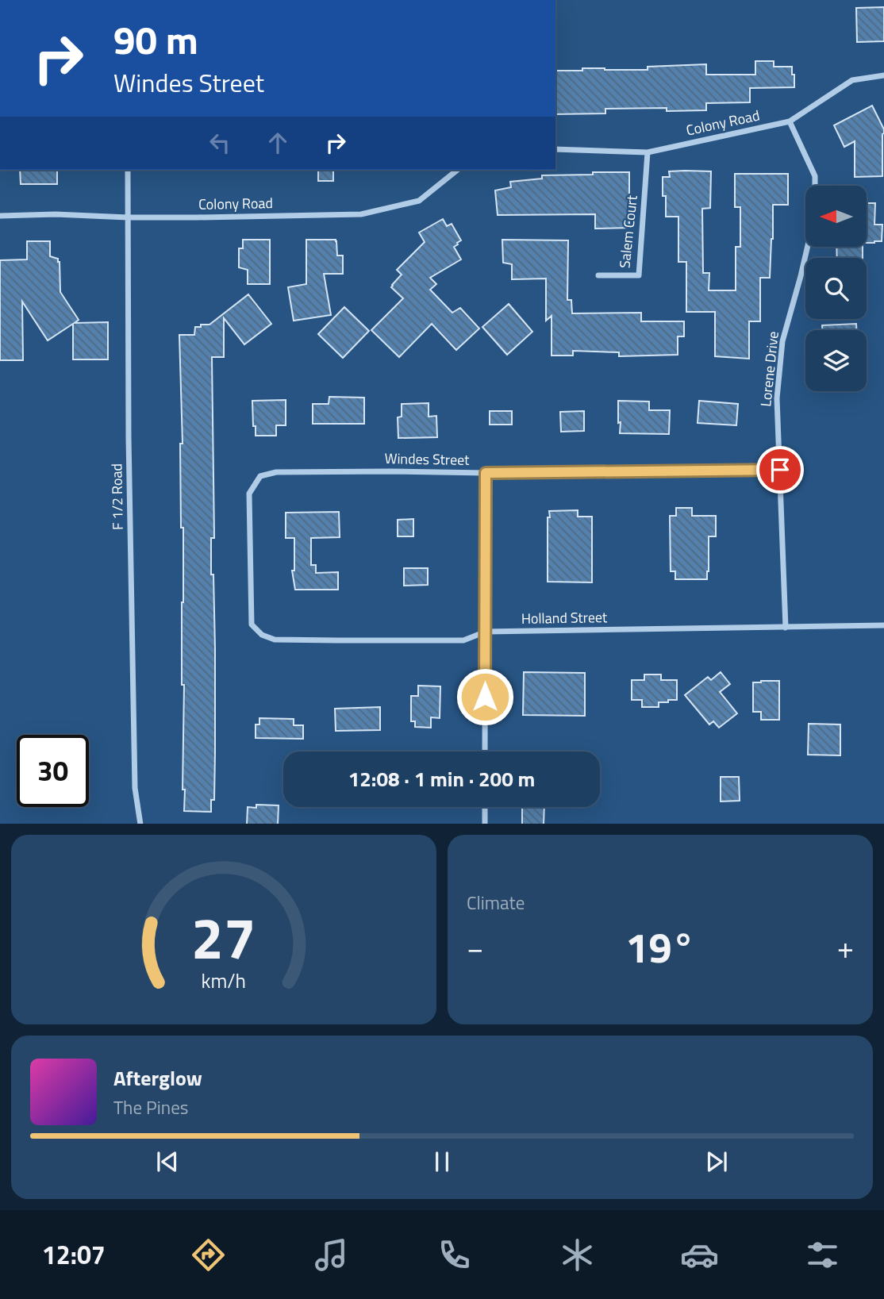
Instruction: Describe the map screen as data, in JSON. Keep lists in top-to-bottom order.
{
  "streets": {
    "street": [
      "Colony Road",
      "Salem Court",
      "Lorene Drive",
      "Windes Street",
      "F 1/2 Road",
      "Holland Street"
    ]
  },
  "crossings": [
    ["Colony Road", "Salem Court"],
    ["Colony Road", "Lorene Drive"],
    ["Colony Road", "F 1/2 Road"],
    ["Lorene Drive", "Windes Street"],
    ["Lorene Drive", "Holland Street"],
    ["Windes Street", "Holland Street"]
  ],
  "north": "left",
  "page": {
    "turn": ["90 m", "Windes Street"],
    "limit": "30",
    "trip": "12:08 · 1 min · 200 m",
    "tile": "Climate",
    "heat": ["−", "19°", "+"],
    "song": ["Afterglow", "The Pines"],
    "tabs": "12:07",
    "gauge": ["27", "km/h"]
  }
}
